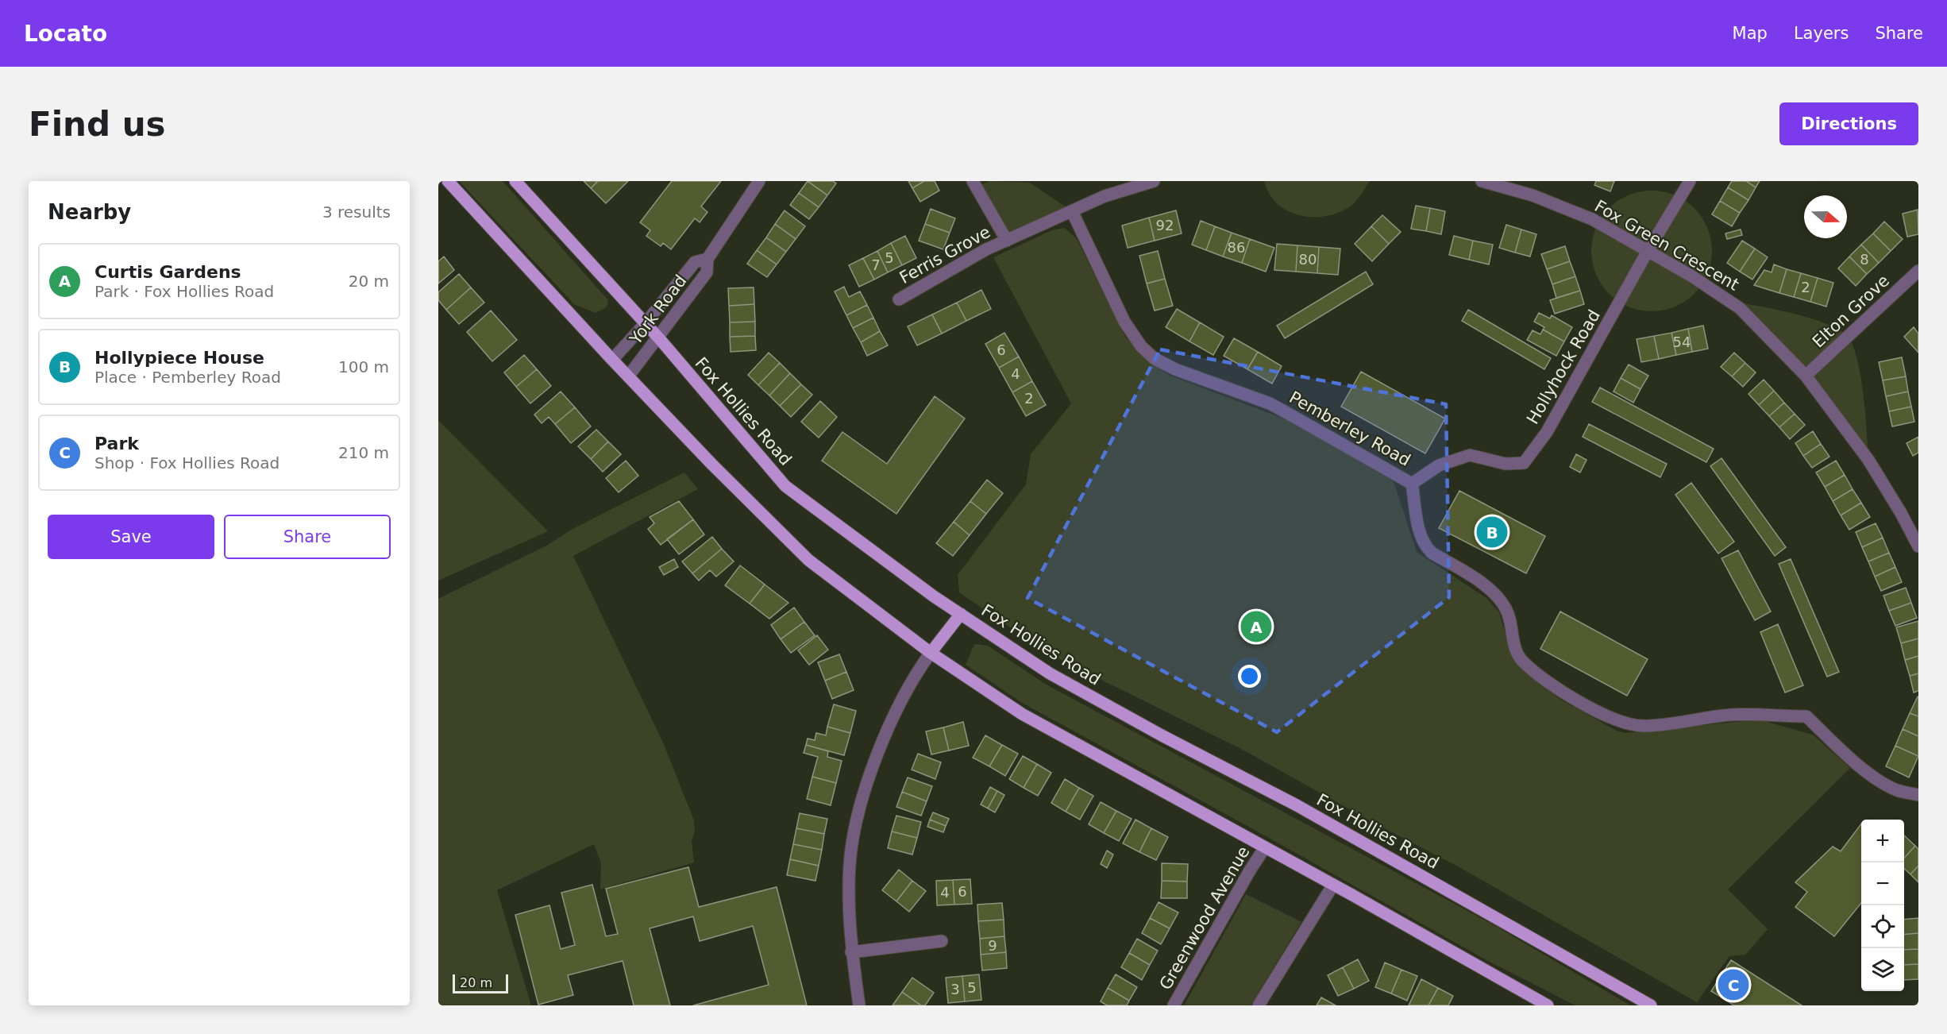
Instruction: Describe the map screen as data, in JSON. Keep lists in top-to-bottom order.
{
  "streets": {
    "main road": ["Fox Hollies Road"],
    "street": [
      "Fox Green Crescent",
      "Ferris Grove",
      "York Road",
      "Elton Grove",
      "Hollyhock Road",
      "Pemberley Road",
      "Greenwood Avenue"
    ]
  },
  "crossings": [
    ["Fox Green Crescent", "Elton Grove"],
    ["Fox Green Crescent", "Hollyhock Road"],
    ["York Road", "Fox Hollies Road"],
    ["Hollyhock Road", "Pemberley Road"]
  ],
  "house_numbers": [
    "92",
    "86",
    "5",
    "80",
    "8",
    "7",
    "2",
    "54",
    "6",
    "4",
    "2",
    "6",
    "4",
    "9",
    "5",
    "3"
  ],
  "scale_bar": "20 m",
  "north": "right",
  "page": {
    "header": "Locato",
    "nav": ["Map", "Layers", "Share"],
    "buttons": [
      "Directions",
      ["Save", "Share"]
    ],
    "title": "Find us",
    "heading": ["Nearby", "3 results"],
    "list": [
      {
        "mark": "A",
        "name": "Curtis Gardens",
        "note": "Park · Fox Hollies Road",
        "value": "20 m"
      },
      {
        "mark": "B",
        "name": "Hollypiece House",
        "note": "Place · Pemberley Road",
        "value": "100 m"
      },
      {
        "mark": "C",
        "name": "Park",
        "note": "Shop · Fox Hollies Road",
        "value": "210 m"
      }
    ],
    "pins": ["B", "A", "C"],
    "map_buttons": ["+", "−"],
    "scale": "20 m"
  }
}
